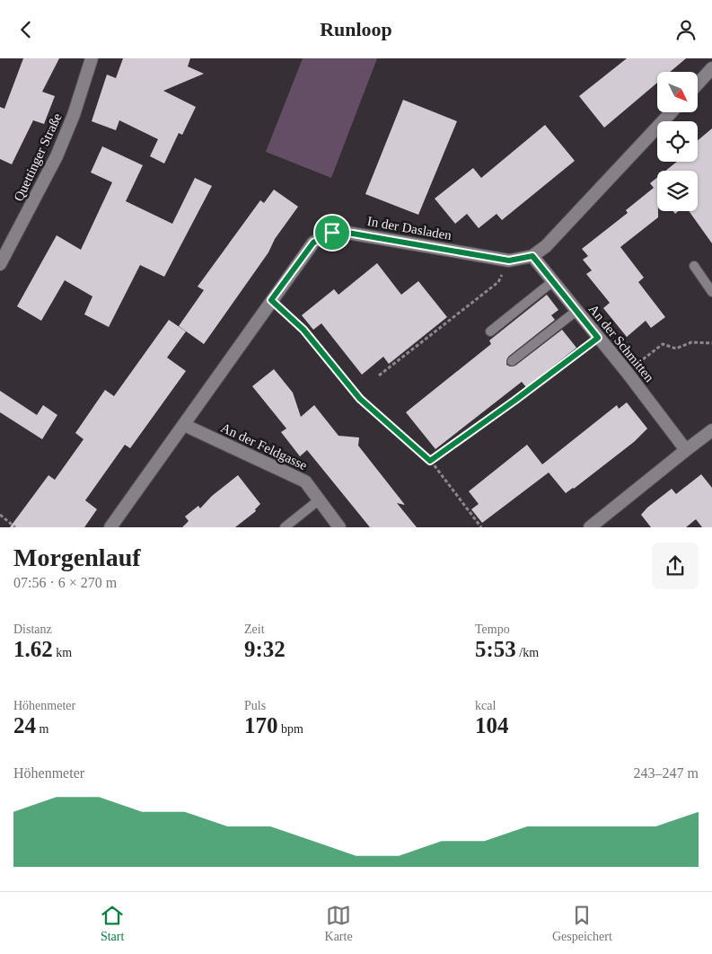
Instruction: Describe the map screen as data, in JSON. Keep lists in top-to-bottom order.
{
  "streets": {
    "street": [
      "Quettinger Straße",
      "In der Dasladen",
      "An der Schmitten",
      "An der Feldgasse"
    ]
  },
  "crossings": [
    ["In der Dasladen", "An der Schmitten"],
    ["In der Dasladen", "An der Feldgasse"]
  ],
  "north": "bottom right",
  "page": {
    "header": "Runloop",
    "heading": ["Morgenlauf", "07:56 · 6 × 270 m"],
    "stats": [
      ["Distanz", "1.62 km"],
      ["Zeit", "9:32"],
      ["Tempo", "5:53 /km"],
      ["Höhenmeter", "24 m"],
      ["Puls", "170 bpm"],
      ["kcal", "104"]
    ],
    "chart": ["Höhenmeter", "243–247 m"],
    "tabs": ["Start", "Karte", "Gespeichert"]
  }
}
